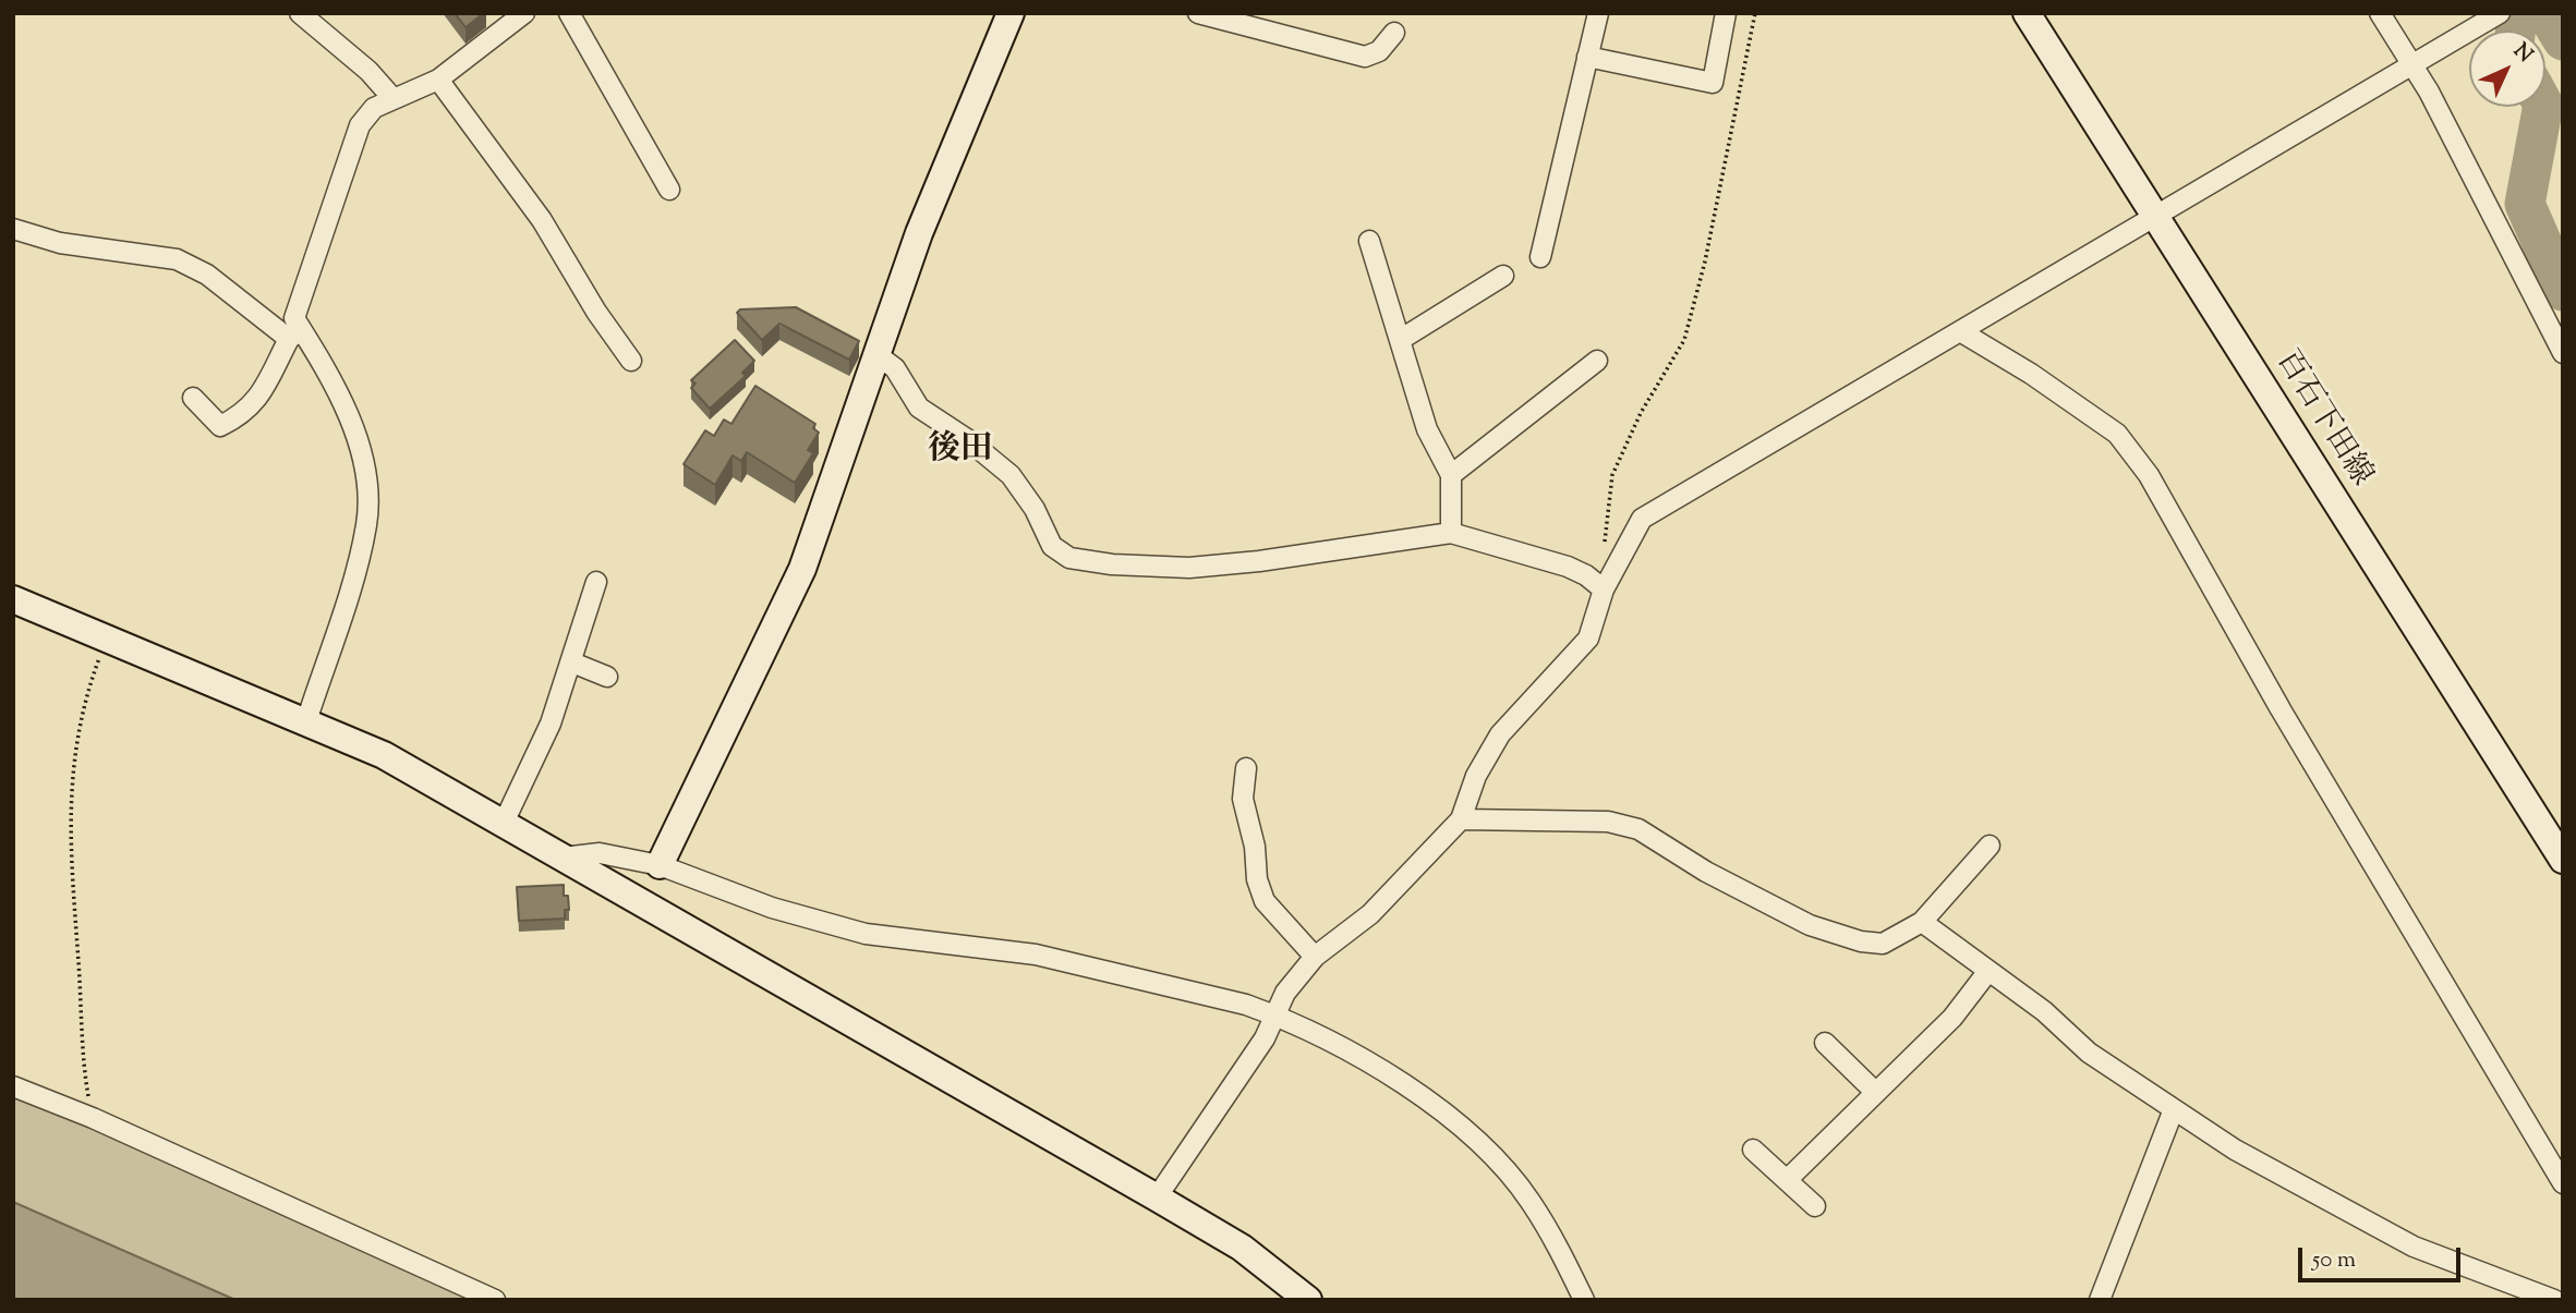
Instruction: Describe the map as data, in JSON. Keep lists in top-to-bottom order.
{
  "streets": {
    "street": ["百石下田線"]
  },
  "districts": ["後田"],
  "scale_bar": "50 m",
  "north": "top right"
}
